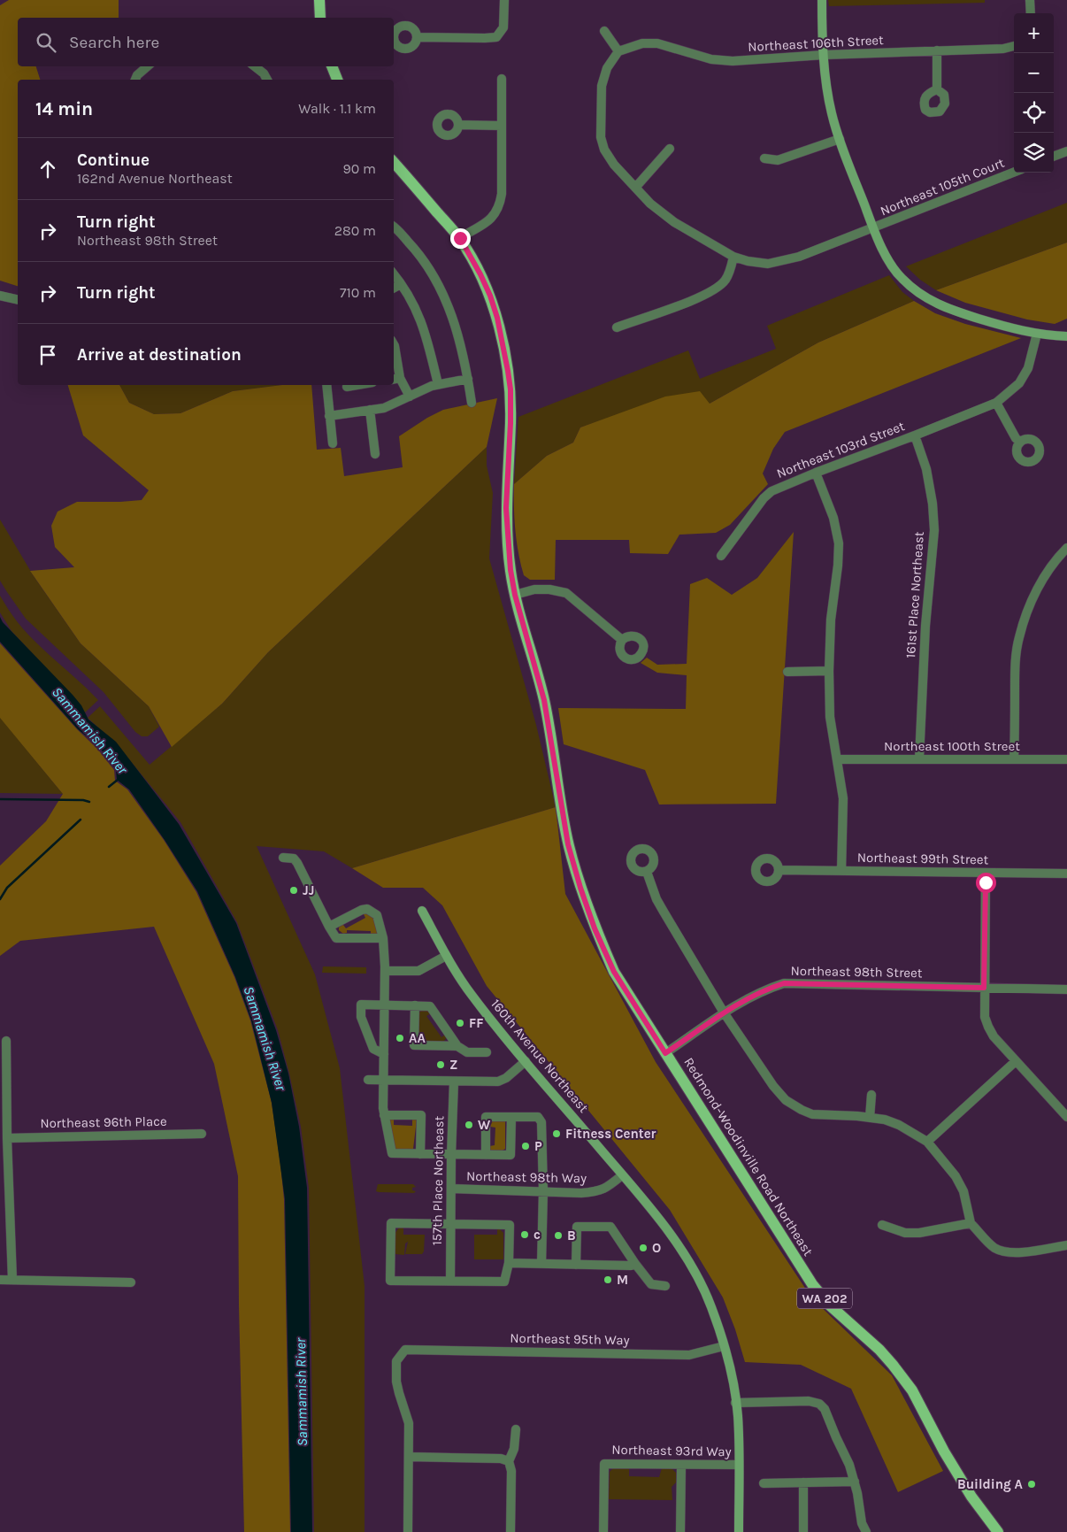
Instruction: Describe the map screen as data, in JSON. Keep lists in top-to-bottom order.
{
  "streets": {
    "main road": ["Redmond-Woodinville Road Northeast", "WA 202"],
    "street": [
      "Northeast 106th Street",
      "Northeast 105th Court",
      "Northeast 103rd Street",
      "161st Place Northeast",
      "Northeast 100th Street",
      "Northeast 99th Street",
      "Northeast 98th Street",
      "160th Avenue Northeast",
      "Northeast 96th Place",
      "Northeast 98th Way",
      "157th Place Northeast",
      "Northeast 95th Way",
      "Northeast 93rd Way"
    ]
  },
  "crossings": [
    ["Northeast 106th Street", "Northeast 105th Court"],
    ["Northeast 103rd Street", "161st Place Northeast"],
    ["161st Place Northeast", "Northeast 100th Street"],
    ["Northeast 98th Street", "Redmond-Woodinville Road Northeast"],
    ["160th Avenue Northeast", "Northeast 98th Way"],
    ["160th Avenue Northeast", "Northeast 95th Way"],
    ["160th Avenue Northeast", "Northeast 93rd Way"],
    ["Northeast 98th Way", "157th Place Northeast"]
  ],
  "water": ["Sammamish River"],
  "places": [
    "JJ",
    "FF",
    "AA",
    "Z",
    "W",
    "Fitness Center",
    "P",
    "c",
    "B",
    "O",
    "M",
    "Building A"
  ],
  "page": {
    "map_buttons": ["+", "−"],
    "search": "Search here",
    "heading": ["14 min", "Walk · 1.1 km"],
    "list": [
      ["Continue", "162nd Avenue Northeast", "90 m"],
      ["Turn right", "Northeast 98th Street", "280 m"],
      ["Turn right", "710 m"],
      "Arrive at destination"
    ]
  }
}
